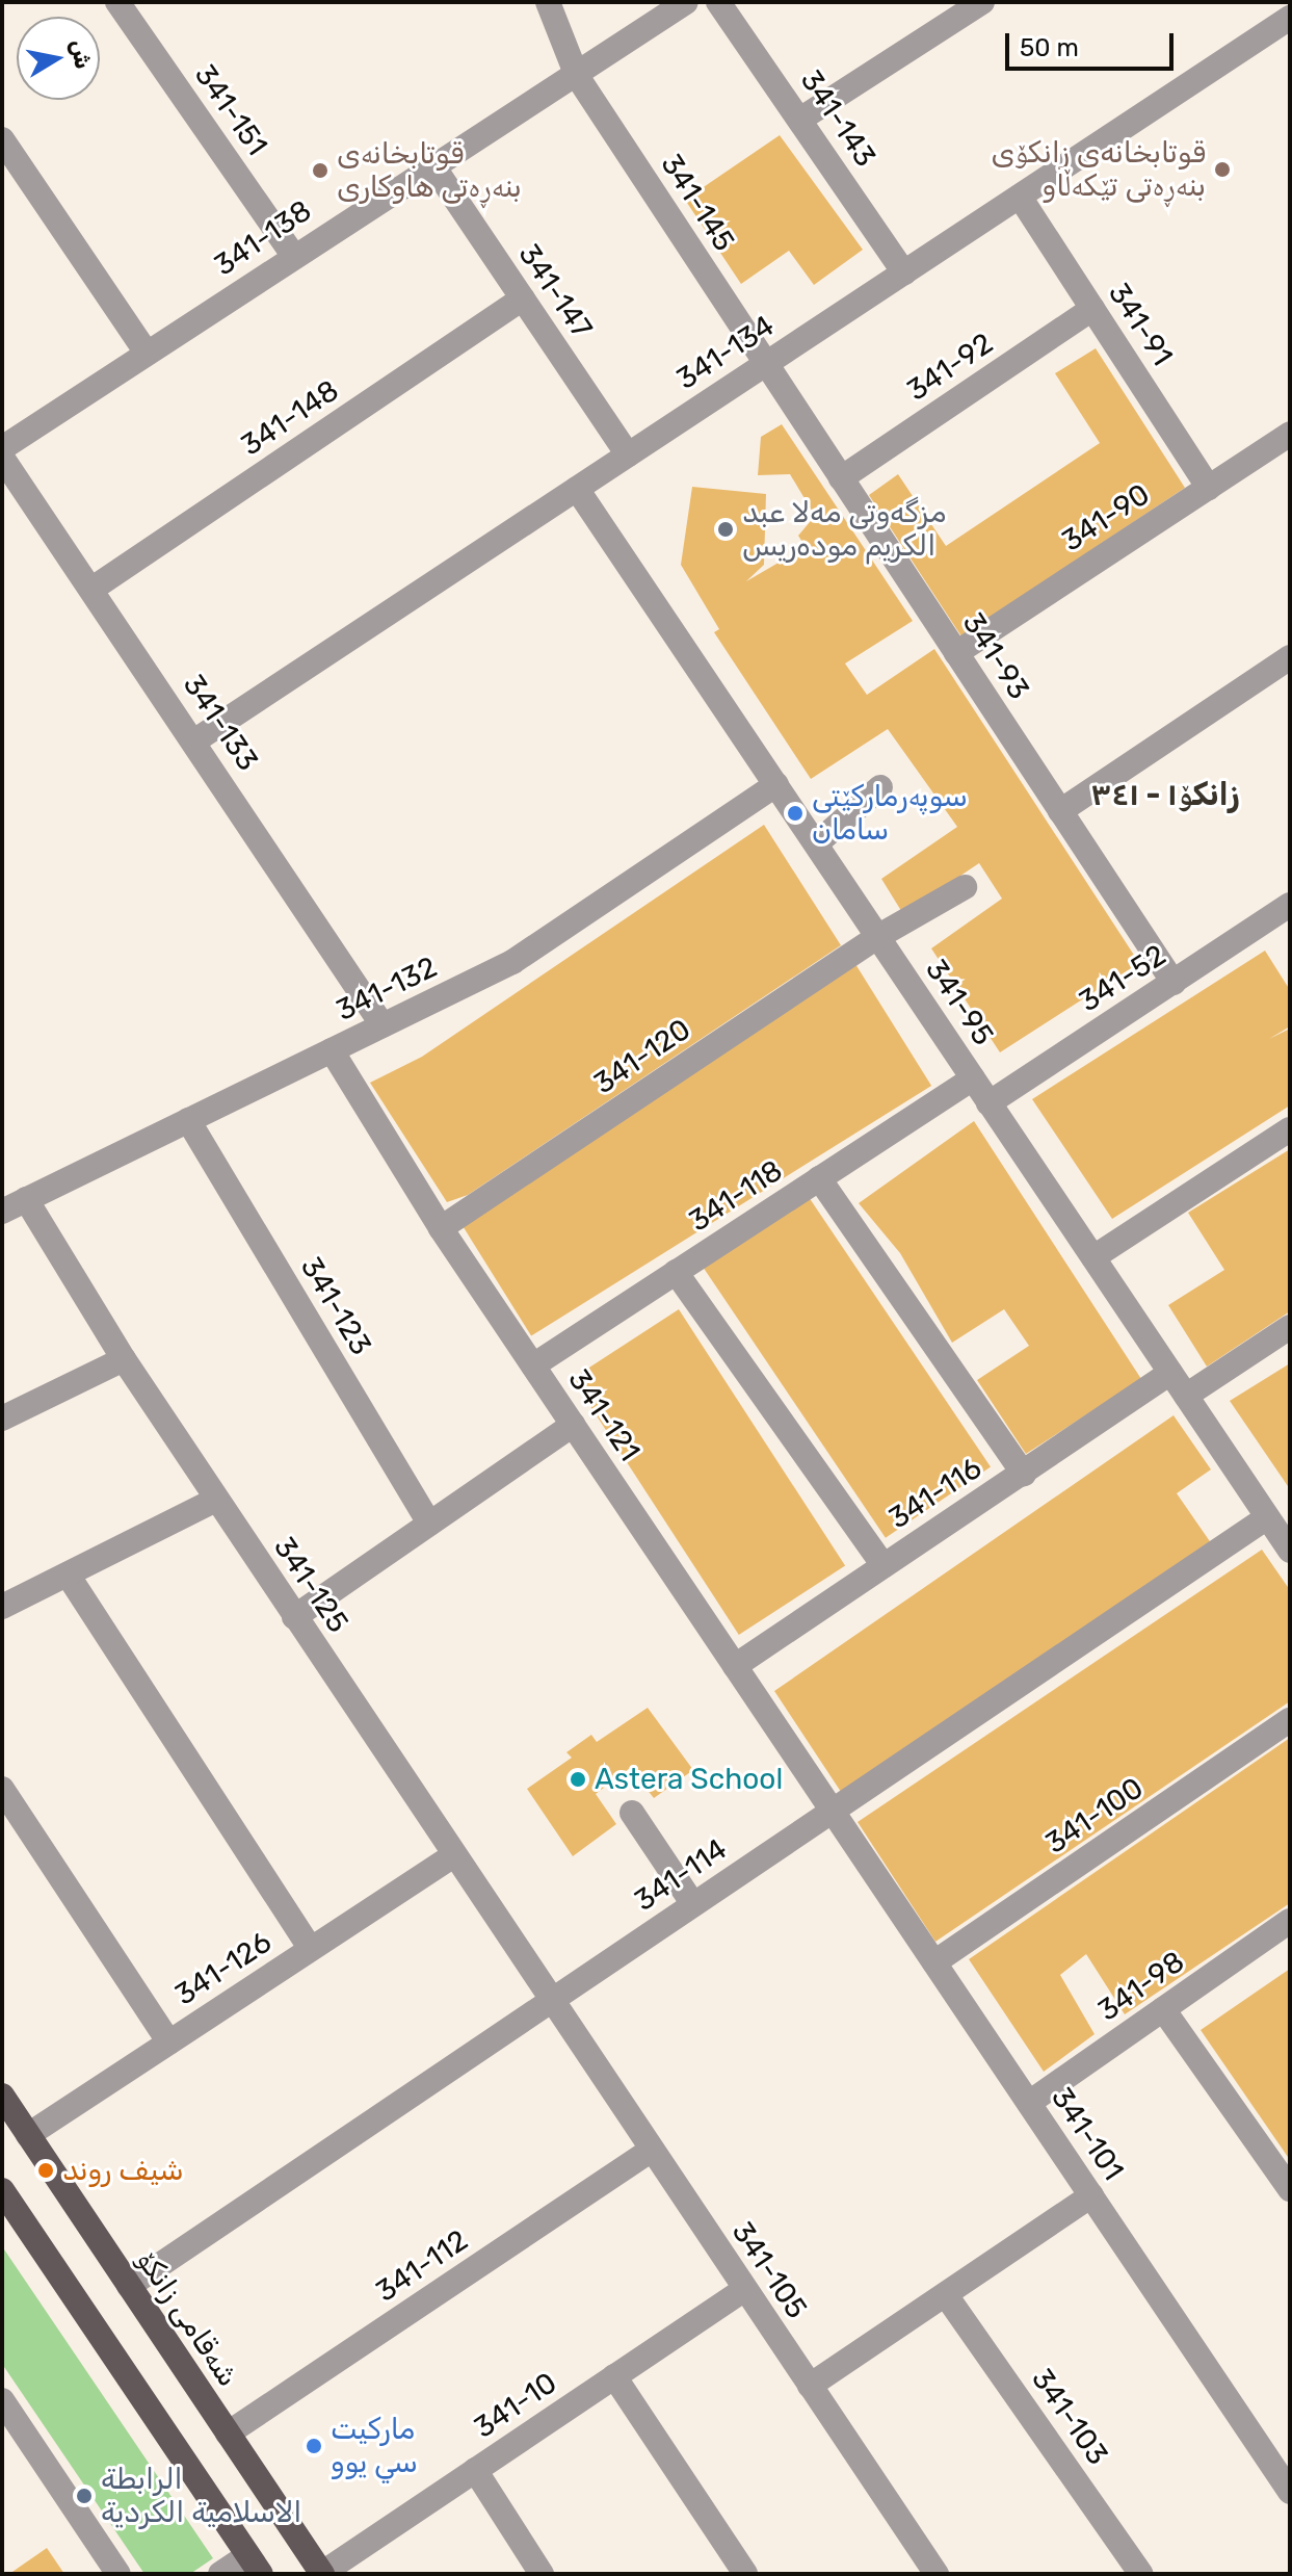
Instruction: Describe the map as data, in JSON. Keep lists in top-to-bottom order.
{
  "streets": {
    "main road": ["شەقامی زانکۆ"],
    "street": [
      "341-151",
      "341-143",
      "341-145",
      "341-138",
      "341-147",
      "341-91",
      "341-134",
      "341-92",
      "341-148",
      "341-90",
      "341-93",
      "341-133",
      "341-52",
      "341-132",
      "341-95",
      "341-120",
      "341-118",
      "341-123",
      "341-121",
      "341-116",
      "341-125",
      "341-100",
      "341-114",
      "341-126",
      "341-98",
      "341-101",
      "341-112",
      "341-105",
      "341-10",
      "341-103"
    ]
  },
  "crossings": [
    ["341-151", "341-138"],
    ["341-143", "341-134"],
    ["341-145", "341-138"],
    ["341-145", "341-134"],
    ["341-145", "341-93"],
    ["341-138", "341-147"],
    ["341-147", "341-134"],
    ["341-147", "341-148"],
    ["341-91", "341-134"],
    ["341-91", "341-92"],
    ["341-91", "341-90"],
    ["341-134", "341-93"],
    ["341-134", "341-133"],
    ["341-134", "341-95"],
    ["341-92", "341-93"],
    ["341-148", "341-133"],
    ["341-90", "341-93"],
    ["341-93", "341-52"],
    ["341-133", "341-132"],
    ["341-52", "341-95"],
    ["341-132", "341-95"],
    ["341-132", "341-123"],
    ["341-132", "341-121"],
    ["341-132", "341-125"],
    ["341-95", "341-120"],
    ["341-95", "341-118"],
    ["341-95", "341-116"],
    ["341-95", "341-114"],
    ["341-120", "341-121"],
    ["341-118", "341-121"],
    ["341-121", "341-116"],
    ["341-121", "341-114"],
    ["341-121", "341-101"],
    ["341-125", "341-114"],
    ["341-125", "341-126"],
    ["341-125", "341-105"],
    ["341-100", "341-101"],
    ["341-114", "341-101"],
    ["341-114", "341-105"],
    ["341-114", "شەقامی زانکۆ"],
    ["341-126", "شەقامی زانکۆ"],
    ["341-98", "341-101"],
    ["341-112", "341-105"],
    ["341-112", "شەقامی زانکۆ"],
    ["341-105", "341-10"],
    ["شەقامی زانکۆ", "341-10"]
  ],
  "districts": ["زانکۆ١ - ٣٤١"],
  "places": [
    "قوتابخانه‌ی زانکۆی بنەڕەتی تێکەڵاو",
    "قوتابخانەی بنەڕەتی هاوکاری",
    "مزگه‌وتی مه‌لا عبد الكريم موده‌ریس",
    "سوپەرمارکێتی سامان",
    "Astera School",
    "شیف روند",
    "ماركيت سي يوو",
    "الرابطة الاسلامية الكردية"
  ],
  "scale_bar": "50 m",
  "north": "right"
}
